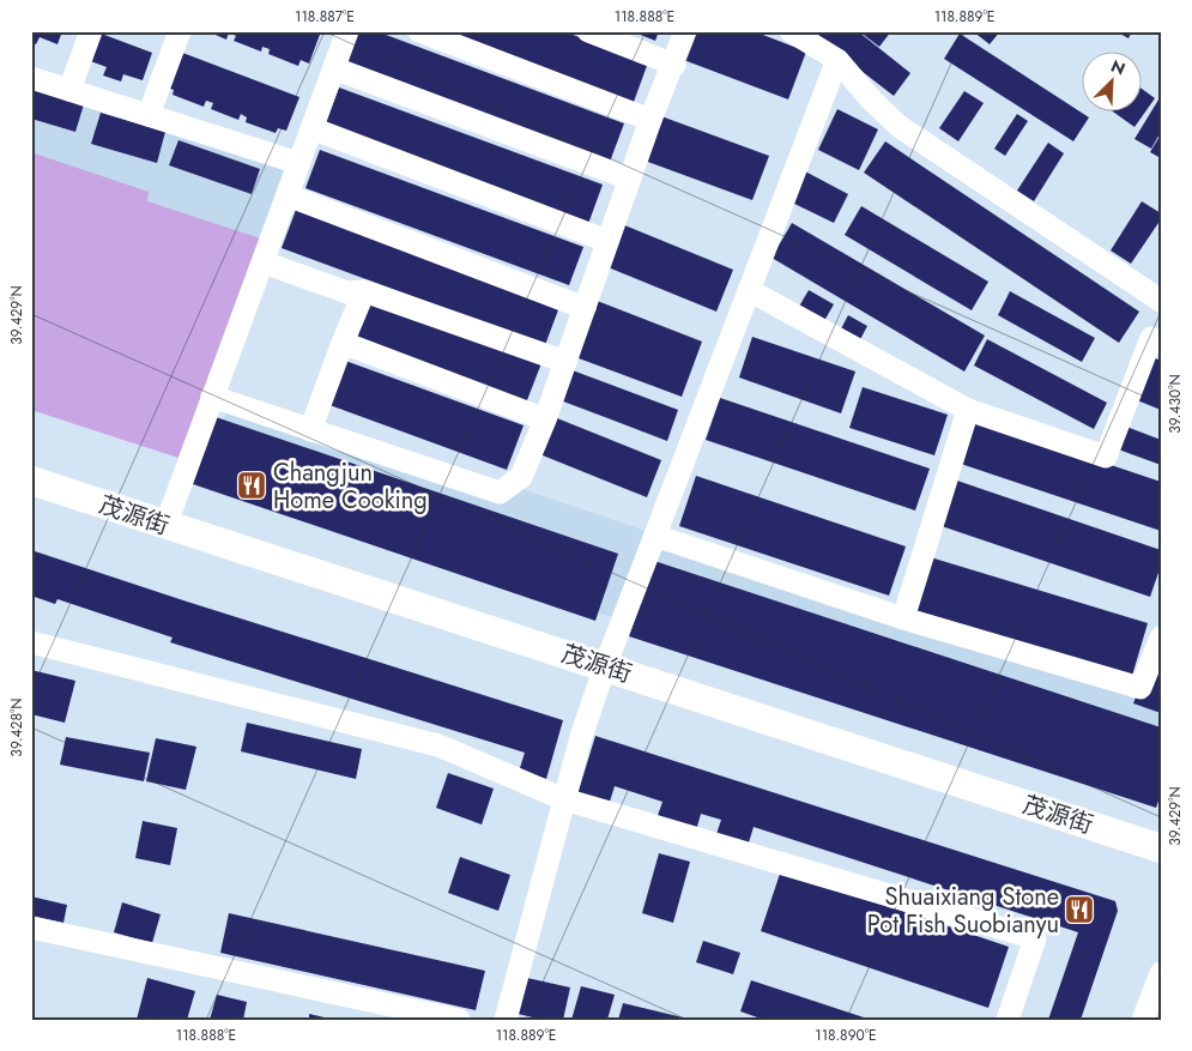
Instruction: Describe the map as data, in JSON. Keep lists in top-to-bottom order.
{
  "streets": {
    "main road": ["茂源街"]
  },
  "places": {
    "restaurant": ["Changjun Home Cooking", "Shuaixiang Stone Pot Fish Suobianyu"]
  },
  "north": "top right",
  "coordinates": [
    "118.887°E",
    "118.888°E",
    "118.889°E",
    "39.429°N",
    "39.430°N",
    "39.428°N",
    "118.890°E"
  ]
}
